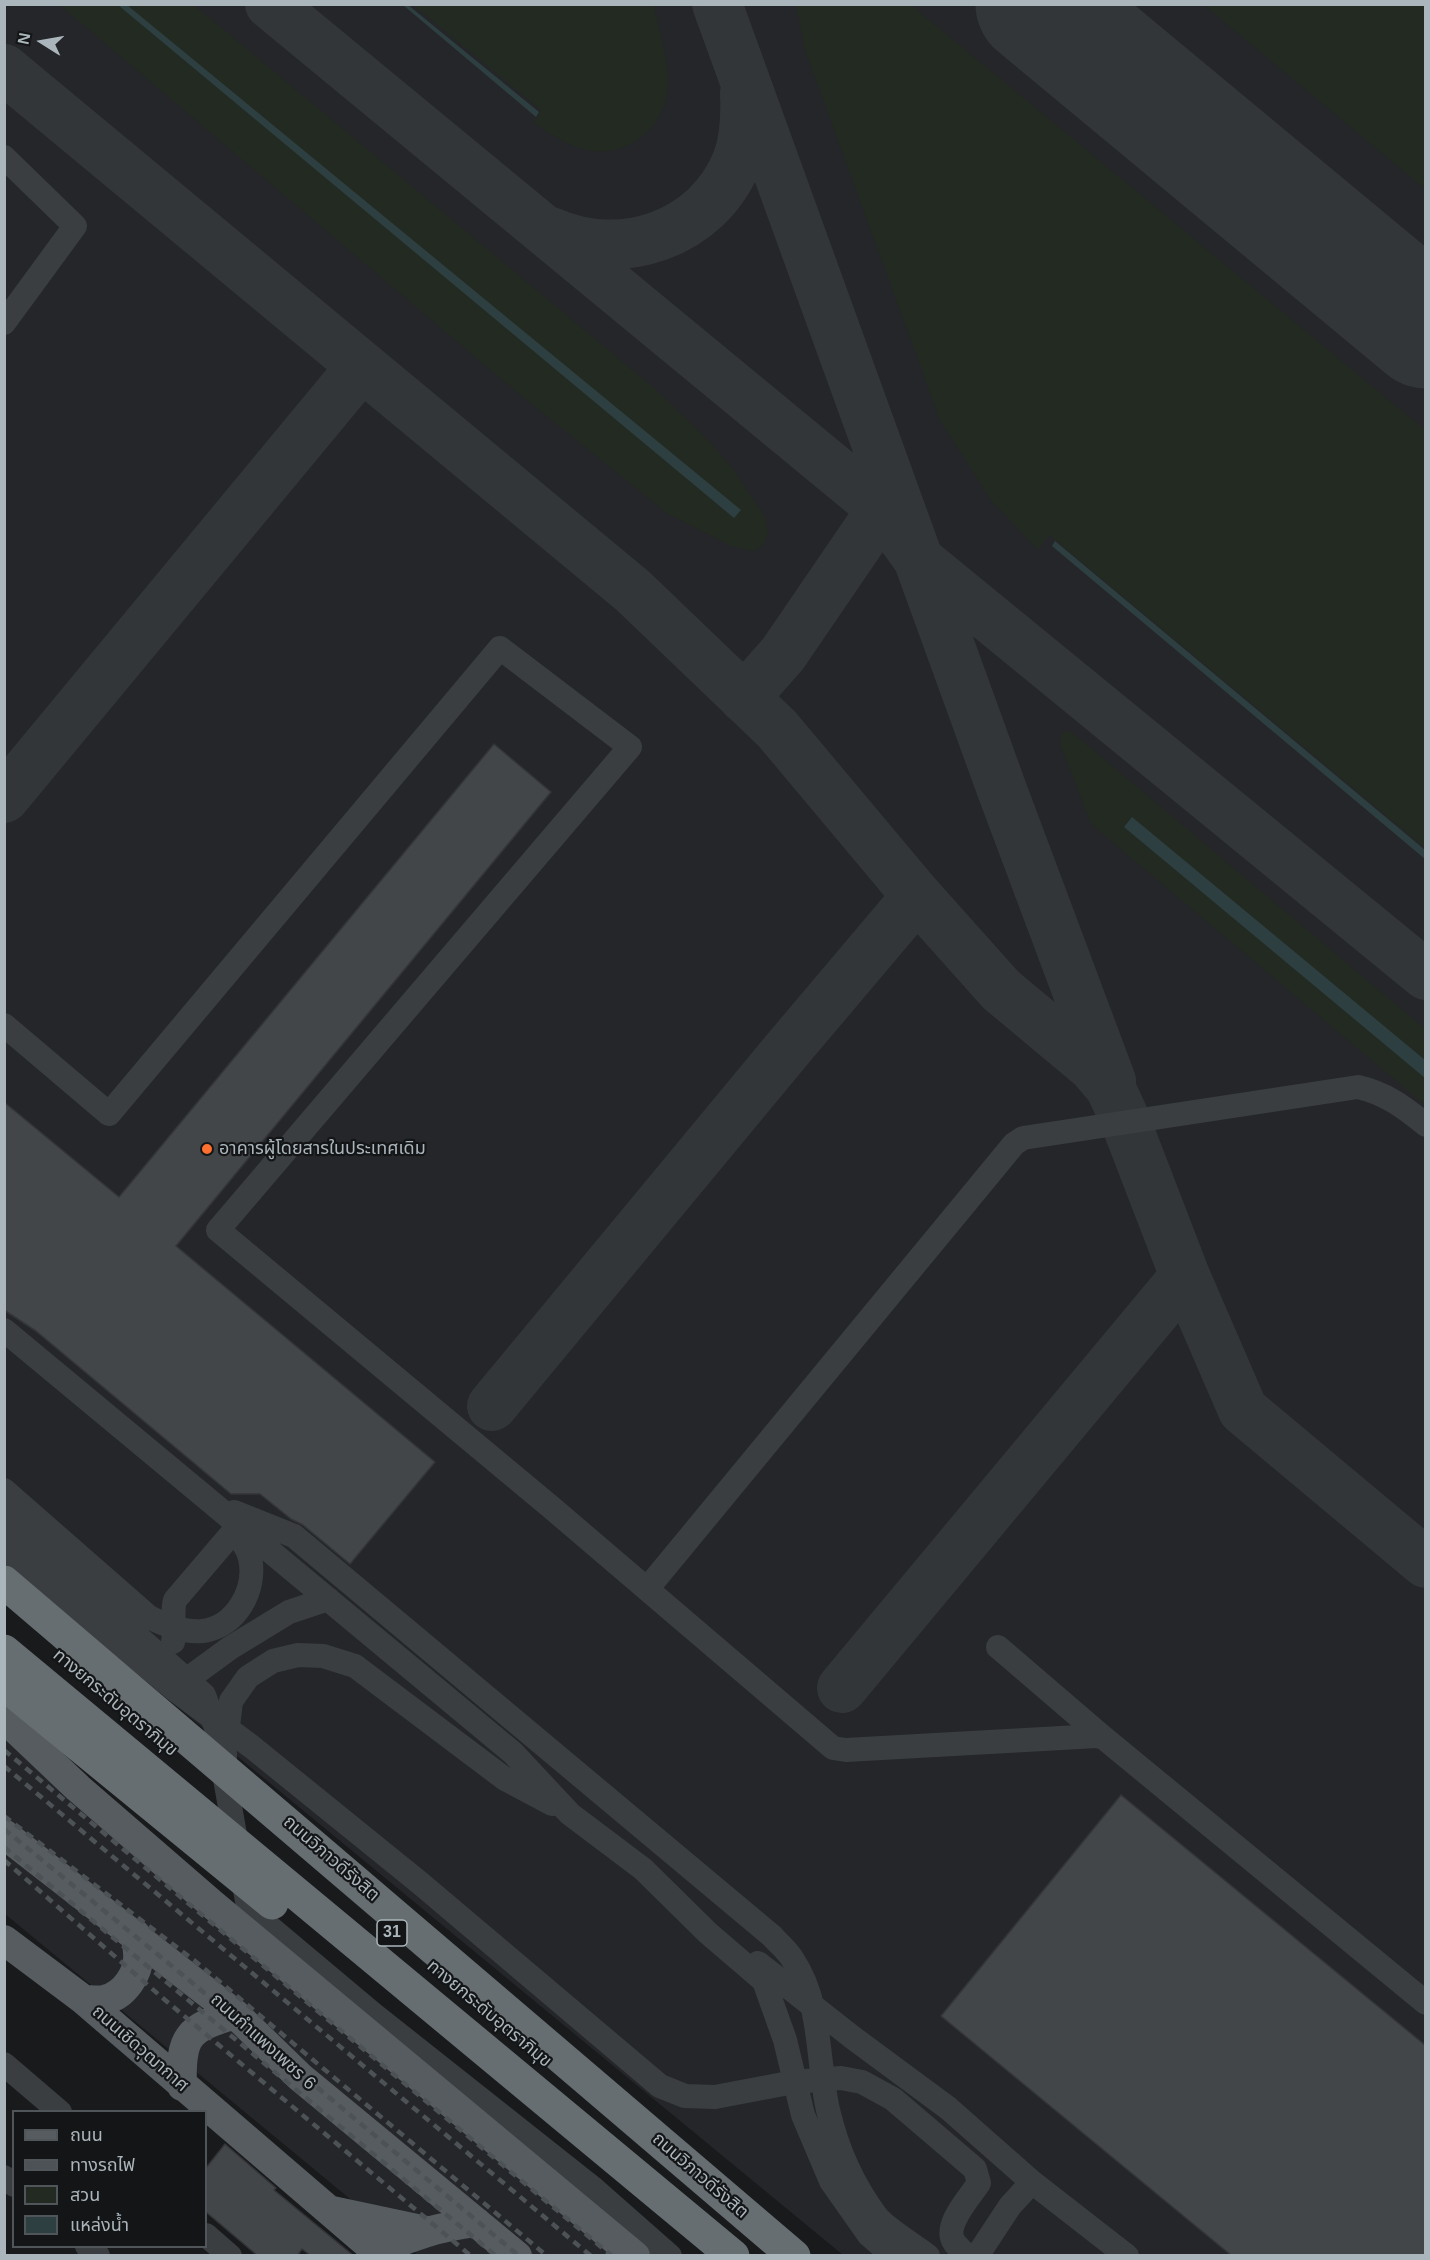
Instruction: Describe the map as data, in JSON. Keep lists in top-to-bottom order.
{
  "streets": {
    "highway": ["ทางยกระดับอุตราภิมุข", "ถนนวิภาวดีรังสิต", "31"],
    "main road": ["ถนนกำแพงเพชร 6", "ถนนเชิดวุฒากาศ"]
  },
  "places": ["อาคารผู้โดยสารในประเทศเดิม"],
  "legend": [
    "ถนน",
    "ทางรถไฟ",
    "สวน",
    "แหล่งน้ำ"
  ],
  "north": "left"
}
